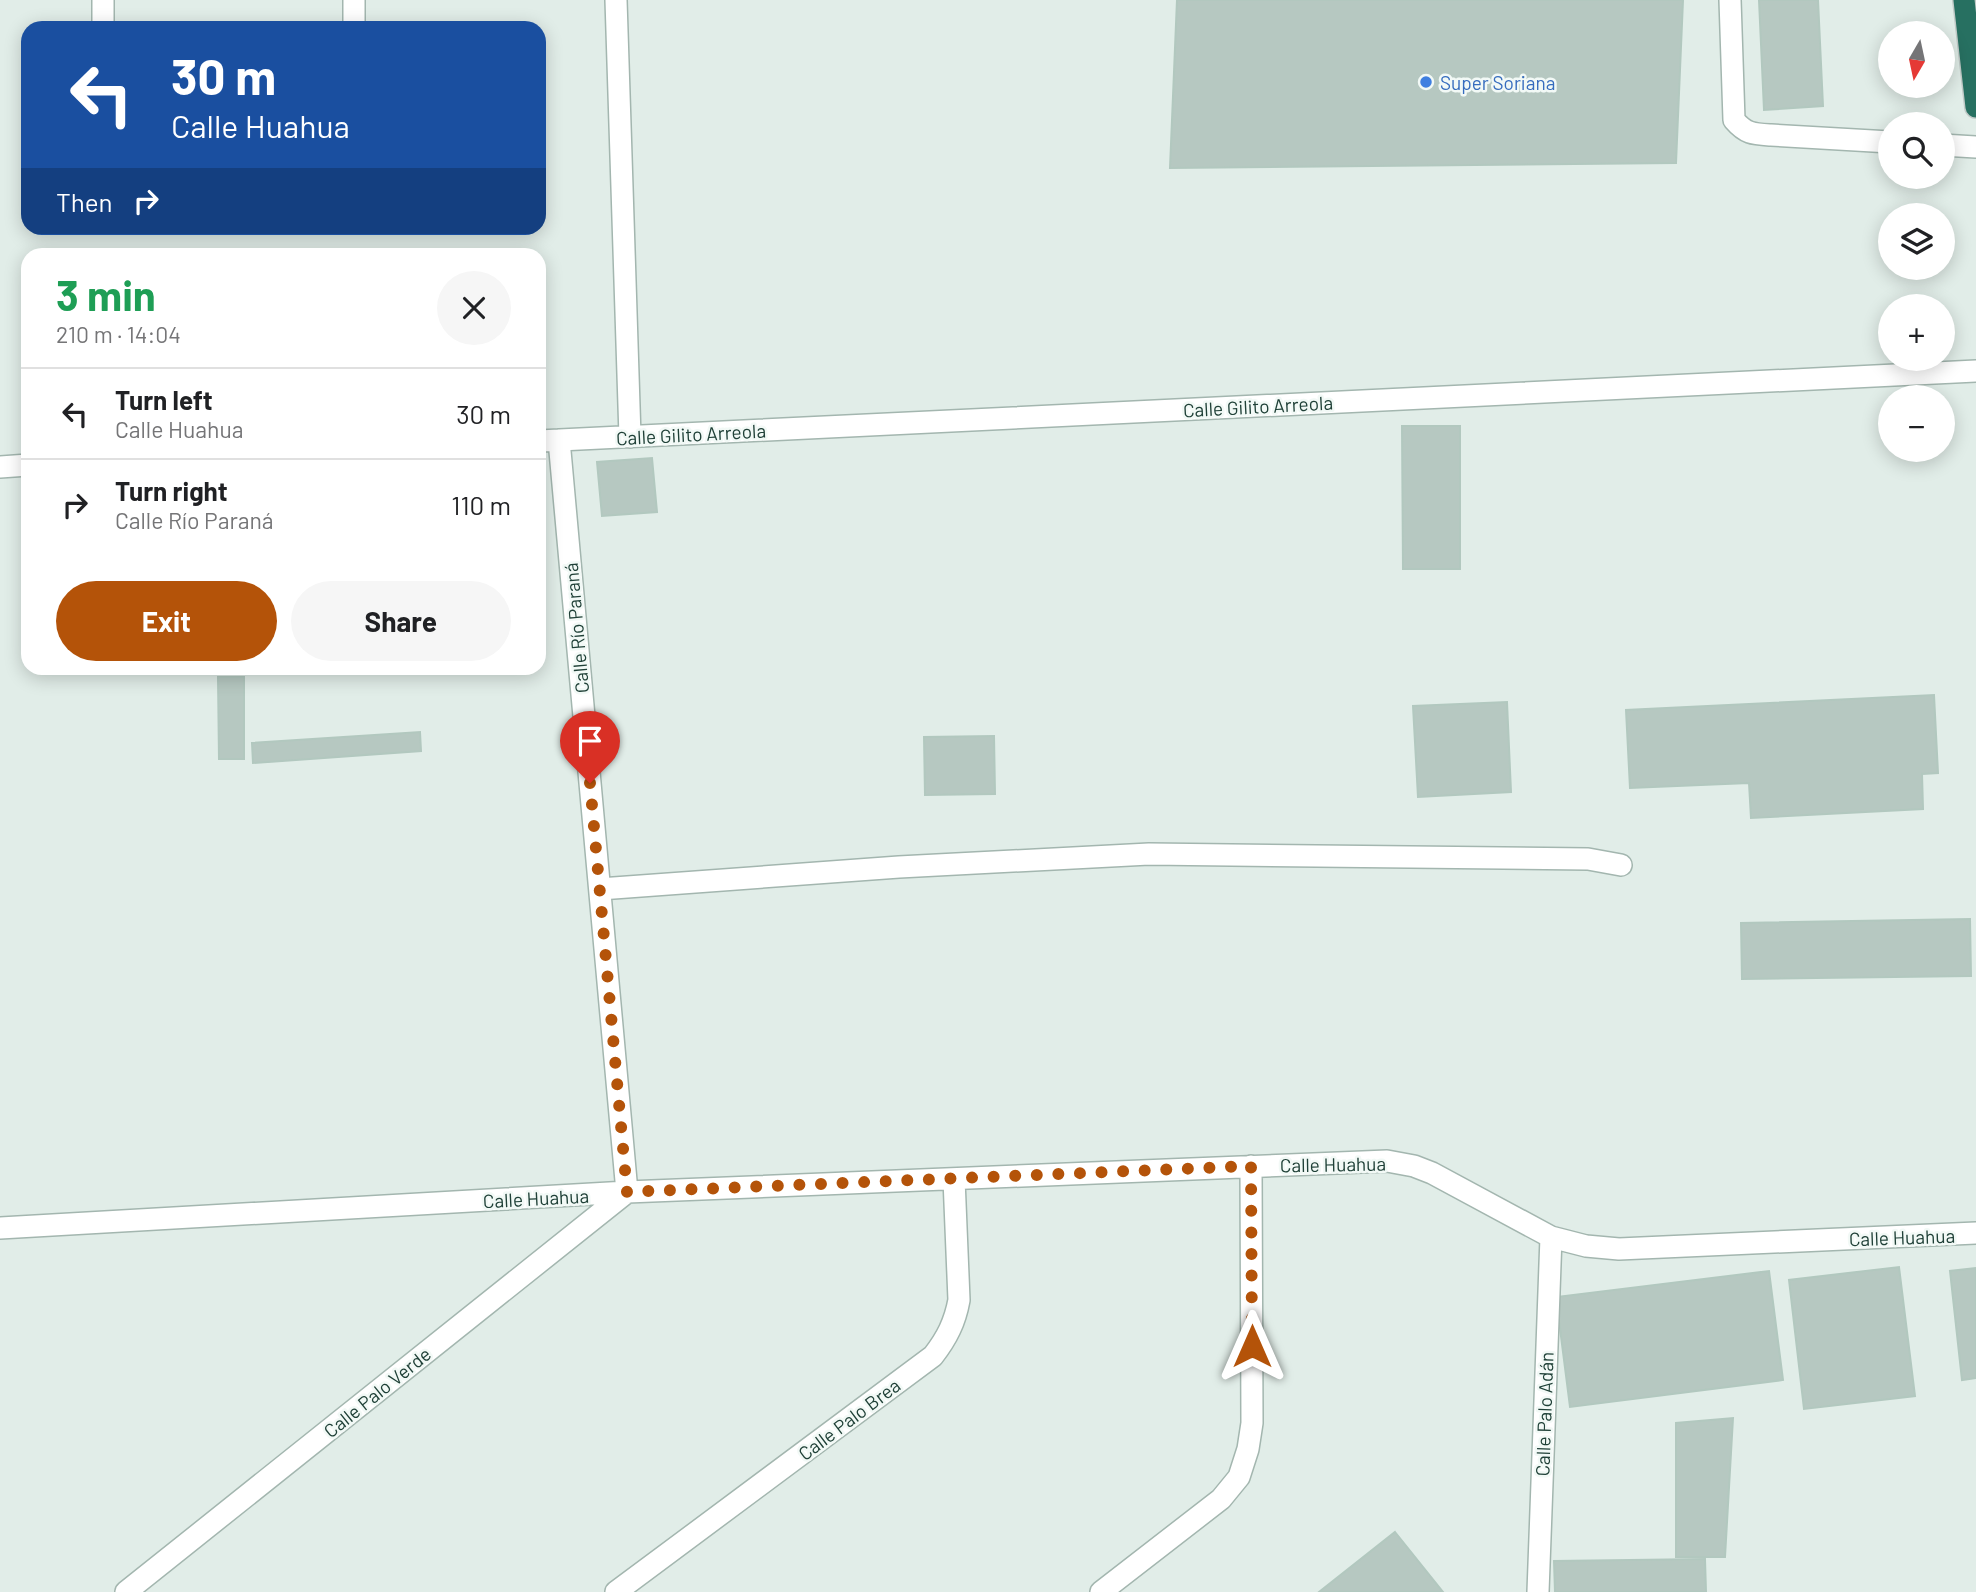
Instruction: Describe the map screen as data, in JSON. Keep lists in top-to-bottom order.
{
  "streets": {
    "street": [
      "Calle Gilito Arreola",
      "Calle Río Paraná",
      "Calle Huahua",
      "Calle Palo Verde",
      "Calle Palo Adán",
      "Calle Palo Brea"
    ]
  },
  "crossings": [
    ["Calle Gilito Arreola", "Calle Río Paraná"],
    ["Calle Río Paraná", "Calle Huahua"],
    ["Calle Río Paraná", "Calle Palo Verde"],
    ["Calle Huahua", "Calle Palo Verde"],
    ["Calle Huahua", "Calle Palo Adán"],
    ["Calle Huahua", "Calle Palo Brea"]
  ],
  "places": ["Super Soriana"],
  "north": "bottom",
  "page": {
    "map_buttons": ["+", "−"],
    "turn": ["30 m", "Calle Huahua"],
    "then": "Then",
    "heading": ["3 min", "210 m · 14:04"],
    "list": [
      {
        "name": "Turn left",
        "note": "Calle Huahua",
        "value": "30 m"
      },
      {
        "name": "Turn right",
        "note": "Calle Río Paraná",
        "value": "110 m"
      }
    ],
    "buttons": ["Exit", "Share"]
  }
}
